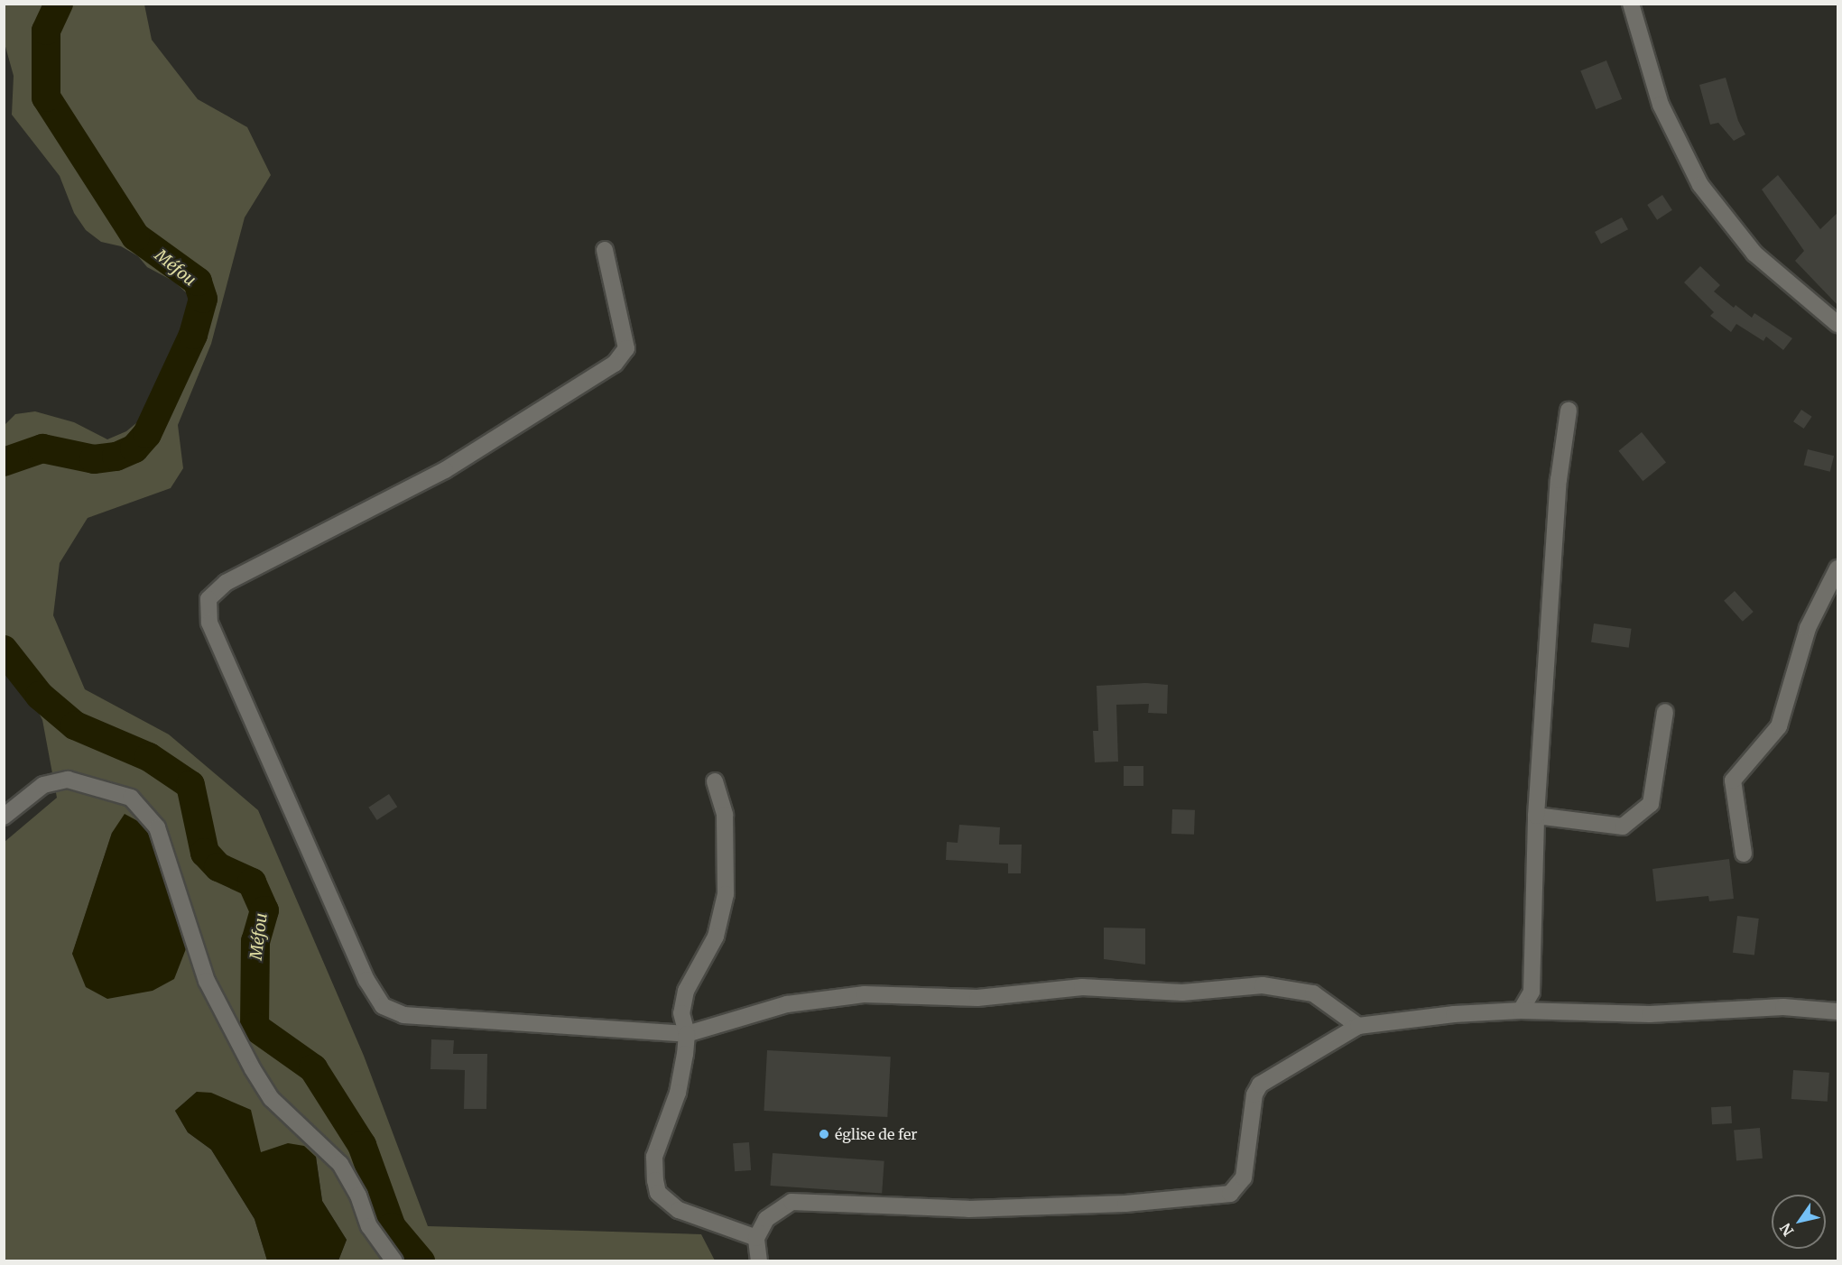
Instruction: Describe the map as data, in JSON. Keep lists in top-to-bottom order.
{
  "water": ["Méfou"],
  "places": ["église de fer"],
  "north": "bottom left"
}
